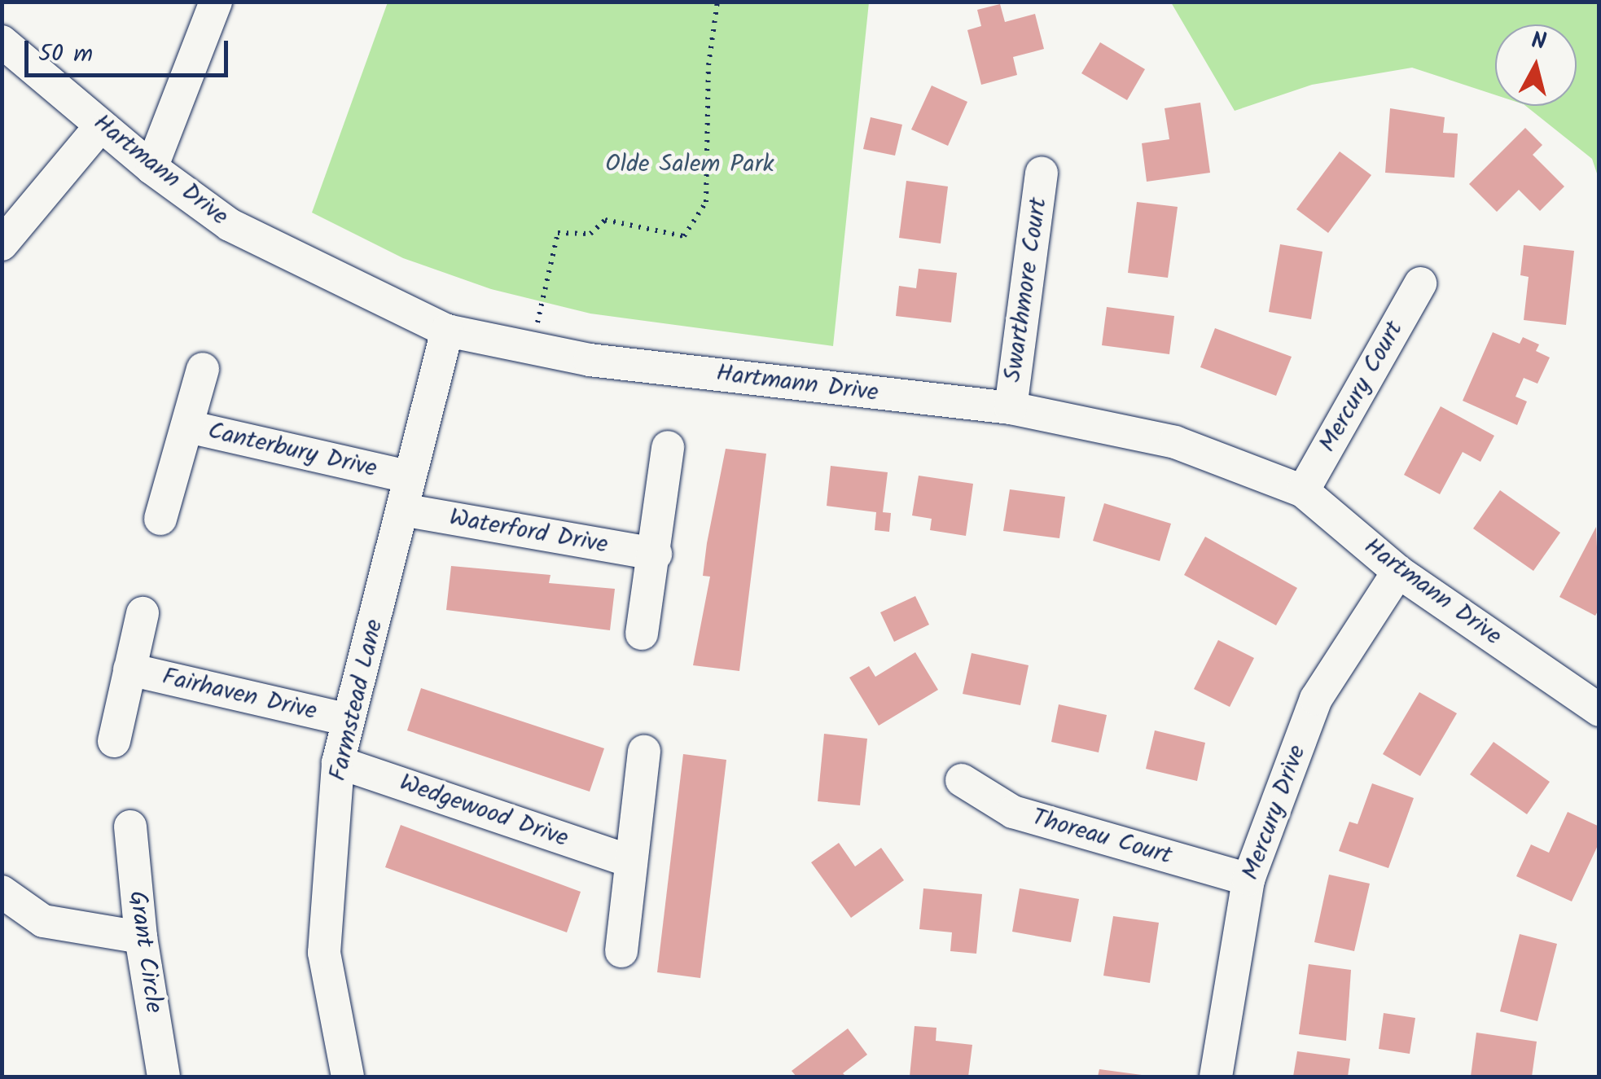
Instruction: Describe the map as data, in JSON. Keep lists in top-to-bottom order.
{
  "streets": {
    "street": [
      "Hartmann Drive",
      "Swarthmore Court",
      "Mercury Court",
      "Canterbury Drive",
      "Waterford Drive",
      "Fairhaven Drive",
      "Farmstead Lane",
      "Wedgewood Drive",
      "Mercury Drive",
      "Thoreau Court",
      "Grant Circle"
    ]
  },
  "crossings": [
    ["Hartmann Drive", "Swarthmore Court"],
    ["Hartmann Drive", "Mercury Court"],
    ["Hartmann Drive", "Farmstead Lane"],
    ["Hartmann Drive", "Mercury Drive"],
    ["Canterbury Drive", "Farmstead Lane"],
    ["Waterford Drive", "Farmstead Lane"],
    ["Fairhaven Drive", "Farmstead Lane"],
    ["Farmstead Lane", "Wedgewood Drive"],
    ["Mercury Drive", "Thoreau Court"]
  ],
  "parks": ["Olde Salem Park"],
  "scale_bar": "50 m",
  "north": "top"
}
